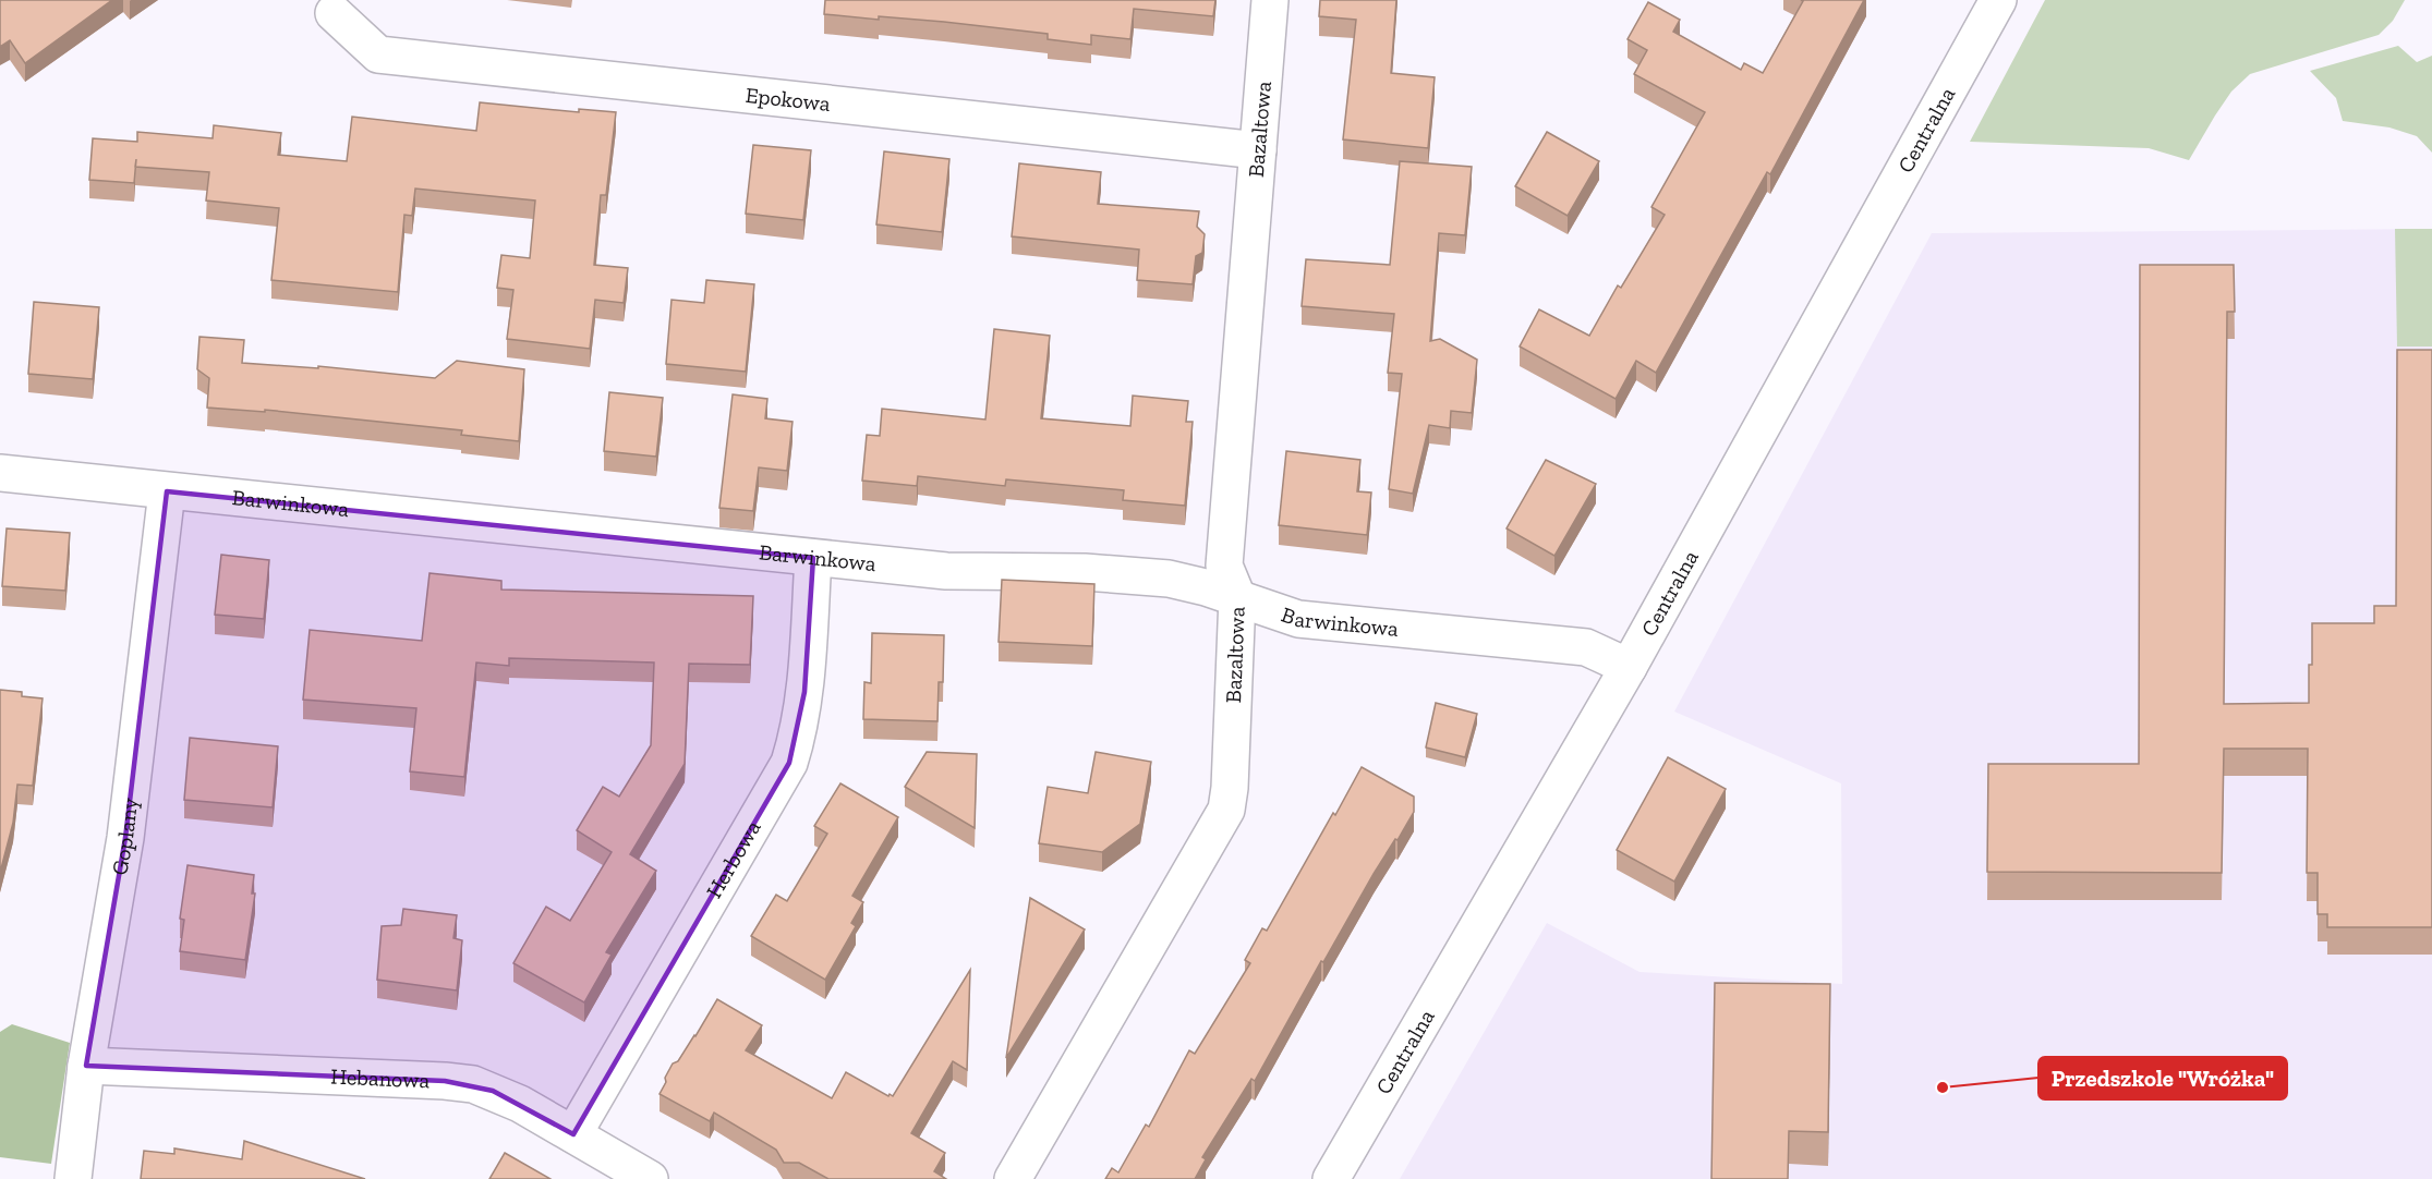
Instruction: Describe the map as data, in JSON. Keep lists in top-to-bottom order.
{
  "streets": {
    "street": [
      "Epokowa",
      "Bazaltowa",
      "Centralna",
      "Barwinkowa",
      "Goplany",
      "Herbowa",
      "Hebanowa"
    ]
  },
  "crossings": [
    ["Epokowa", "Bazaltowa"],
    ["Bazaltowa", "Barwinkowa"],
    ["Centralna", "Barwinkowa"],
    ["Barwinkowa", "Goplany"],
    ["Barwinkowa", "Herbowa"],
    ["Goplany", "Hebanowa"],
    ["Herbowa", "Hebanowa"]
  ],
  "places": ["Przedszkole \"Wróżka\""]
}
